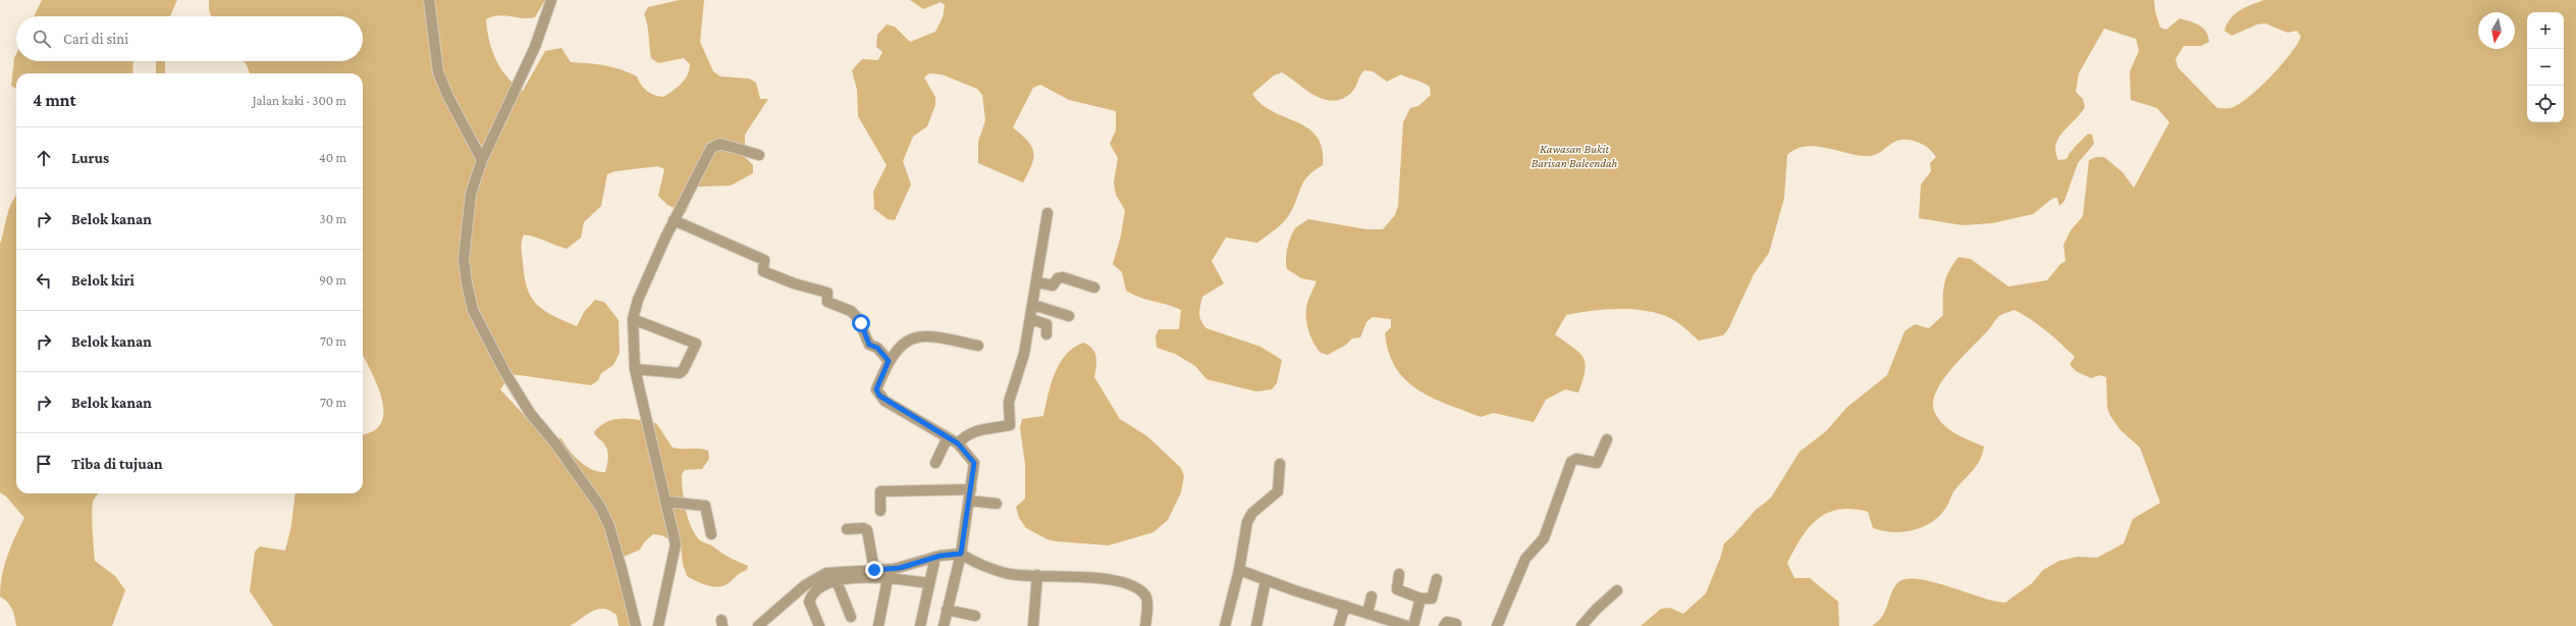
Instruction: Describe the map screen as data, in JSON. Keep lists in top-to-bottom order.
{
  "parks": ["Kawasan Bukit Barisan Baleendah"],
  "north": "bottom",
  "page": {
    "map_buttons": ["+", "−"],
    "search": "Cari di sini",
    "heading": ["4 mnt", "Jalan kaki · 300 m"],
    "list": [
      ["Lurus", "40 m"],
      ["Belok kanan", "30 m"],
      ["Belok kiri", "90 m"],
      ["Belok kanan", "70 m"],
      ["Belok kanan", "70 m"],
      "Tiba di tujuan"
    ]
  }
}
